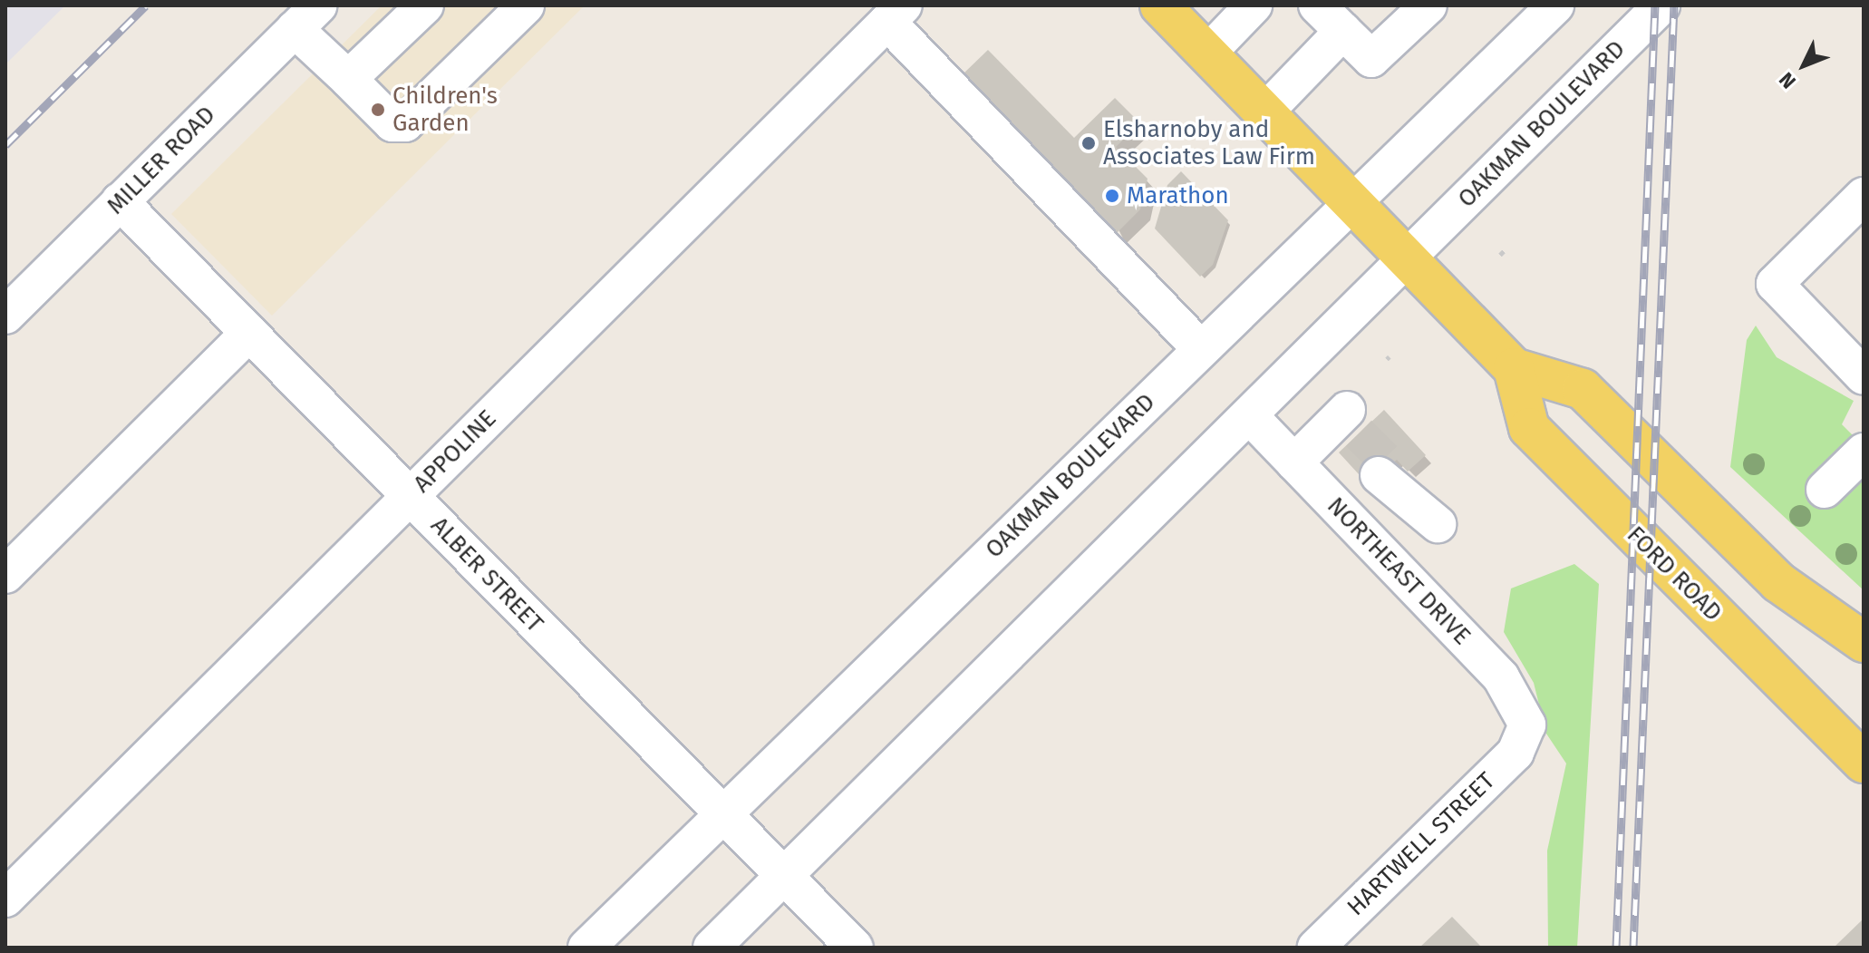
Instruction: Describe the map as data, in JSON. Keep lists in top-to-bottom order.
{
  "streets": {
    "main road": ["FORD ROAD"],
    "street": [
      "OAKMAN BOULEVARD",
      "MILLER ROAD",
      "APPOLINE",
      "NORTHEAST DRIVE",
      "ALBER STREET",
      "HARTWELL STREET"
    ]
  },
  "crossings": [
    ["OAKMAN BOULEVARD", "NORTHEAST DRIVE"],
    ["OAKMAN BOULEVARD", "ALBER STREET"],
    ["MILLER ROAD", "ALBER STREET"],
    ["APPOLINE", "ALBER STREET"],
    ["NORTHEAST DRIVE", "HARTWELL STREET"]
  ],
  "places": ["Children's Garden", "Elsharnoby and Associates Law Firm", "Marathon"],
  "north": "bottom left"
}
